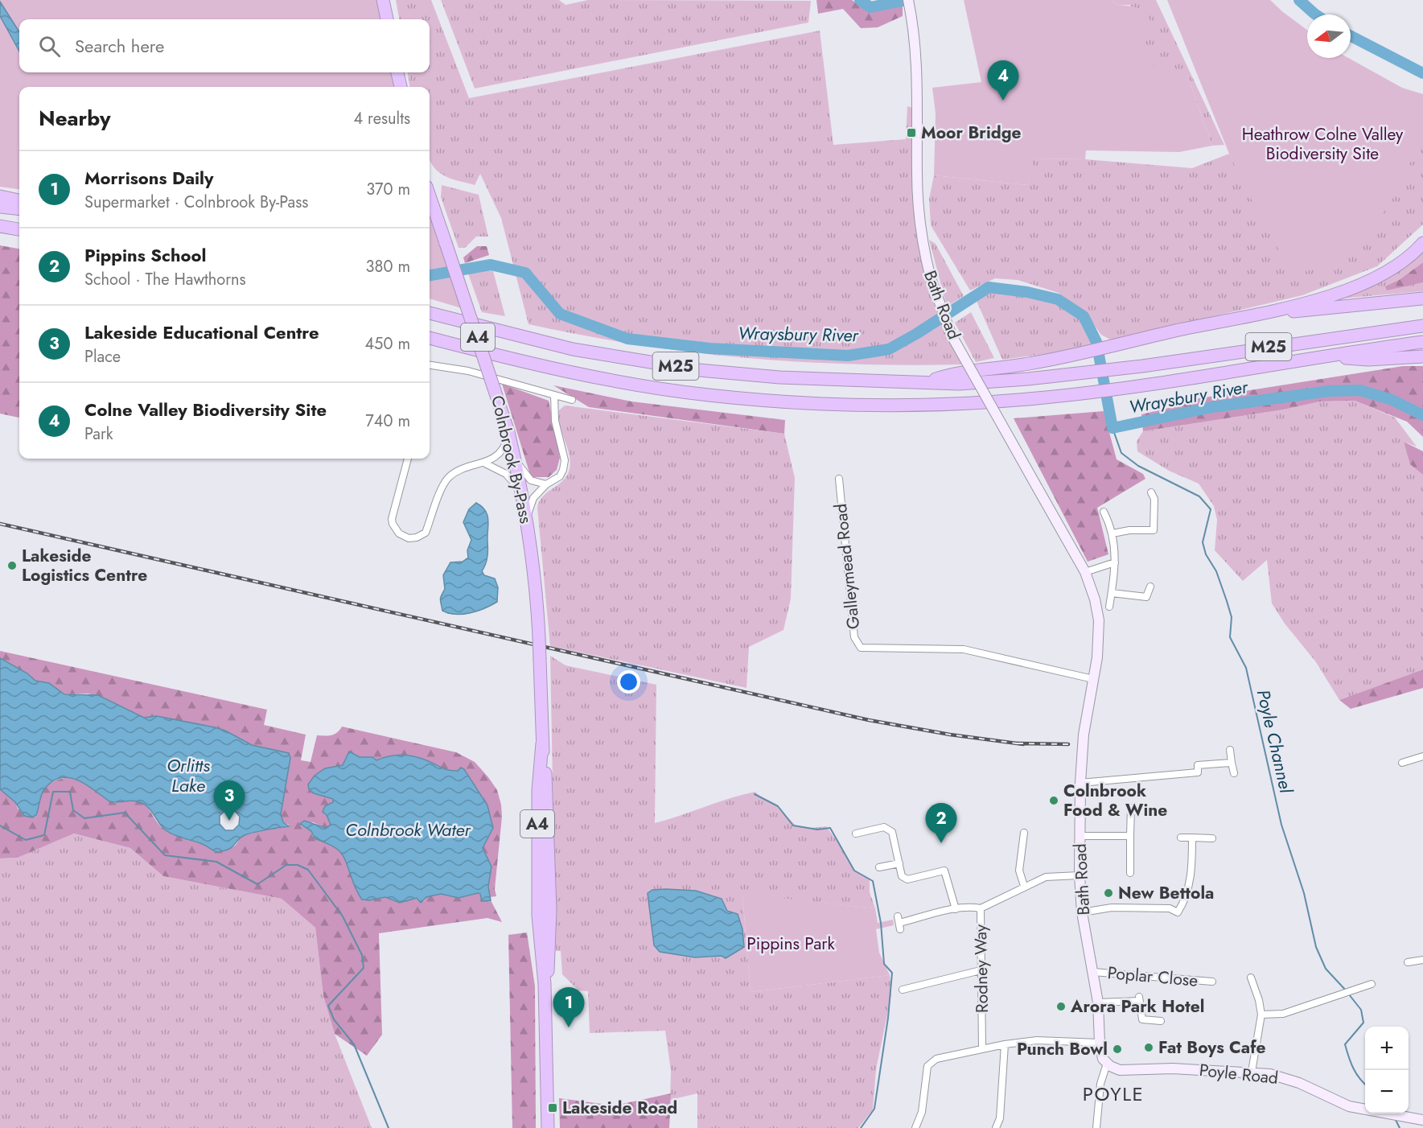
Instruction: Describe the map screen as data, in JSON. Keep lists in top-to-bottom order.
{
  "streets": {
    "highway": ["A4", "M25", "Colnbrook By-Pass"],
    "street": [
      "Bath Road",
      "Galleymead Road",
      "Rodney Way",
      "Poplar Close",
      "Poyle Road"
    ]
  },
  "crossings": [
    ["Bath Road", "Galleymead Road"],
    ["Bath Road", "Rodney Way"],
    ["Bath Road", "Poplar Close"],
    ["Bath Road", "Poyle Road"]
  ],
  "districts": ["POYLE"],
  "water": [
    "Wraysbury River",
    "Poyle Channel",
    "Orlitts Lake",
    "Colnbrook Water"
  ],
  "parks": ["Heathrow Colne Valley Biodiversity Site", "Pippins Park"],
  "places": {
    "transit": ["Moor Bridge", "Lakeside Road"],
    "other": [
      "Lakeside Logistics Centre",
      "Colnbrook Food & Wine",
      "New Bettola",
      "Arora Park Hotel",
      "Fat Boys Cafe",
      "Punch Bowl"
    ]
  },
  "north": "left",
  "page": {
    "search": "Search here",
    "pins": [
      "4",
      "3",
      "2",
      "1"
    ],
    "heading": ["Nearby", "4 results"],
    "list": [
      {
        "mark": "1",
        "name": "Morrisons Daily",
        "note": "Supermarket · Colnbrook By-Pass",
        "value": "370 m"
      },
      {
        "mark": "2",
        "name": "Pippins School",
        "note": "School · The Hawthorns",
        "value": "380 m"
      },
      {
        "mark": "3",
        "name": "Lakeside Educational Centre",
        "note": "Place",
        "value": "450 m"
      },
      {
        "mark": "4",
        "name": "Colne Valley Biodiversity Site",
        "note": "Park",
        "value": "740 m"
      }
    ],
    "map_buttons": ["+", "−"]
  }
}
